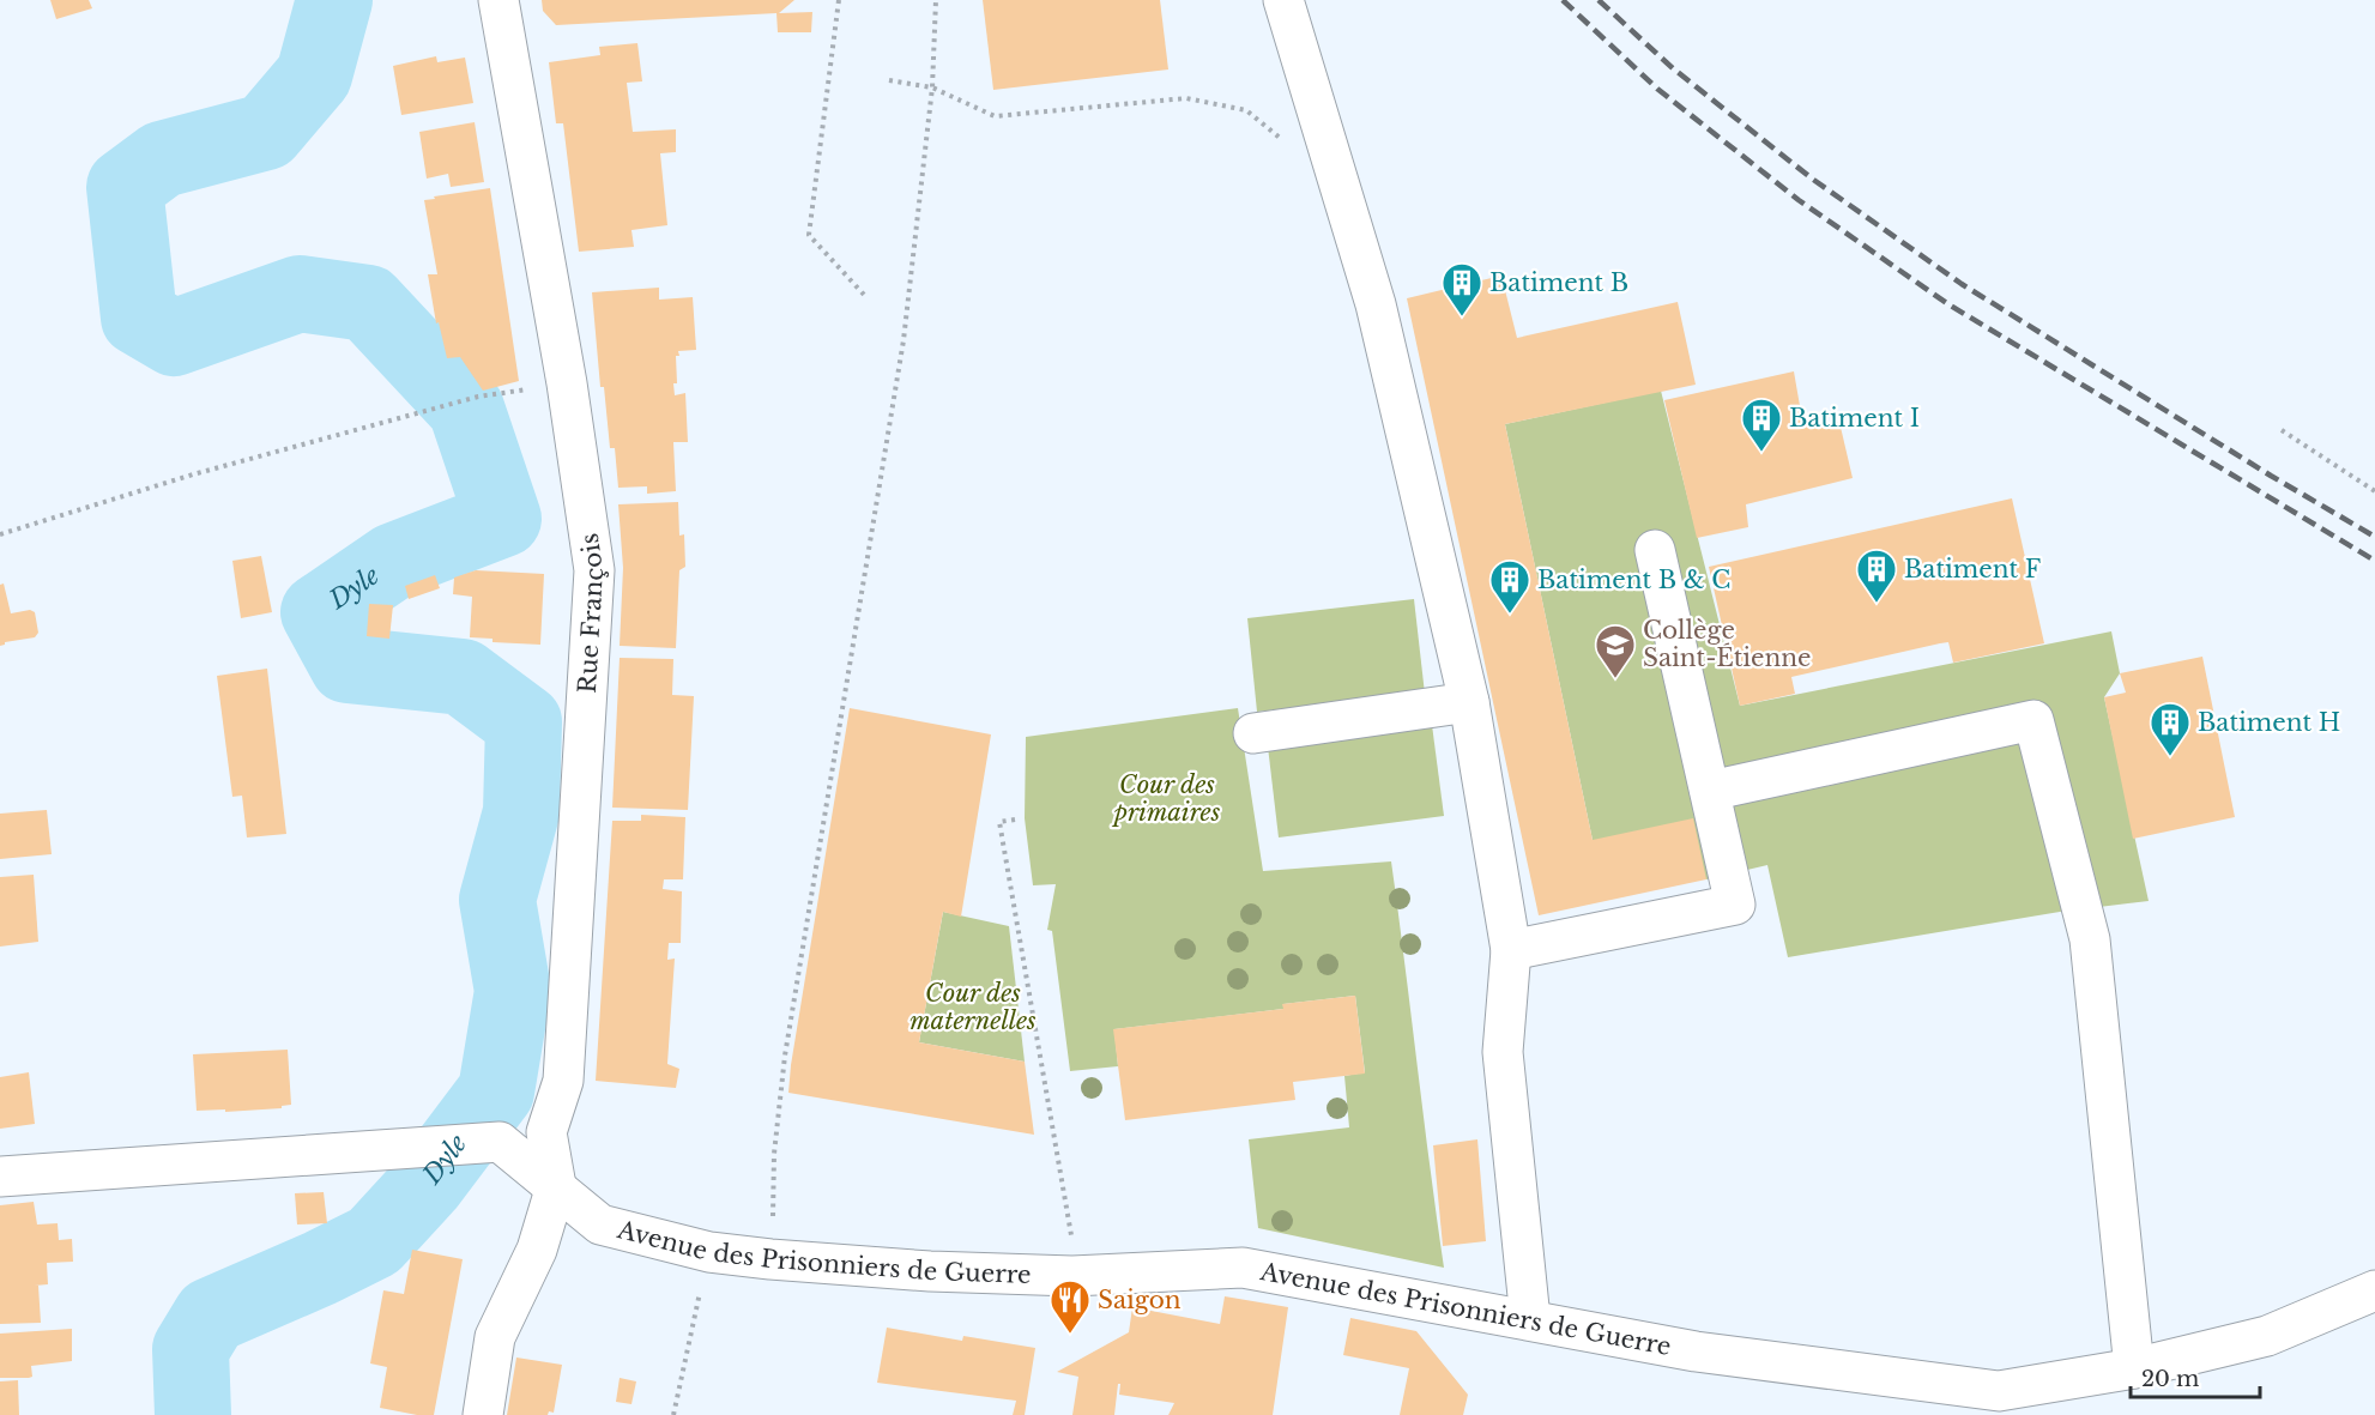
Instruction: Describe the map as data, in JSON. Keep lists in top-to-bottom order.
{
  "streets": {
    "street": ["Rue François", "Avenue des Prisonniers de Guerre"]
  },
  "crossings": [
    ["Rue François", "Avenue des Prisonniers de Guerre"]
  ],
  "water": ["Dyle"],
  "parks": ["Cour des primaires", "Cour des maternelles"],
  "places": {
    "building": [
      "Batiment B",
      "Batiment I",
      "Batiment F",
      "Batiment B & C",
      "Batiment H"
    ],
    "school or university": ["Collège Saint-Étienne"],
    "restaurant": ["Saigon"]
  },
  "scale_bar": "20 m"
}
